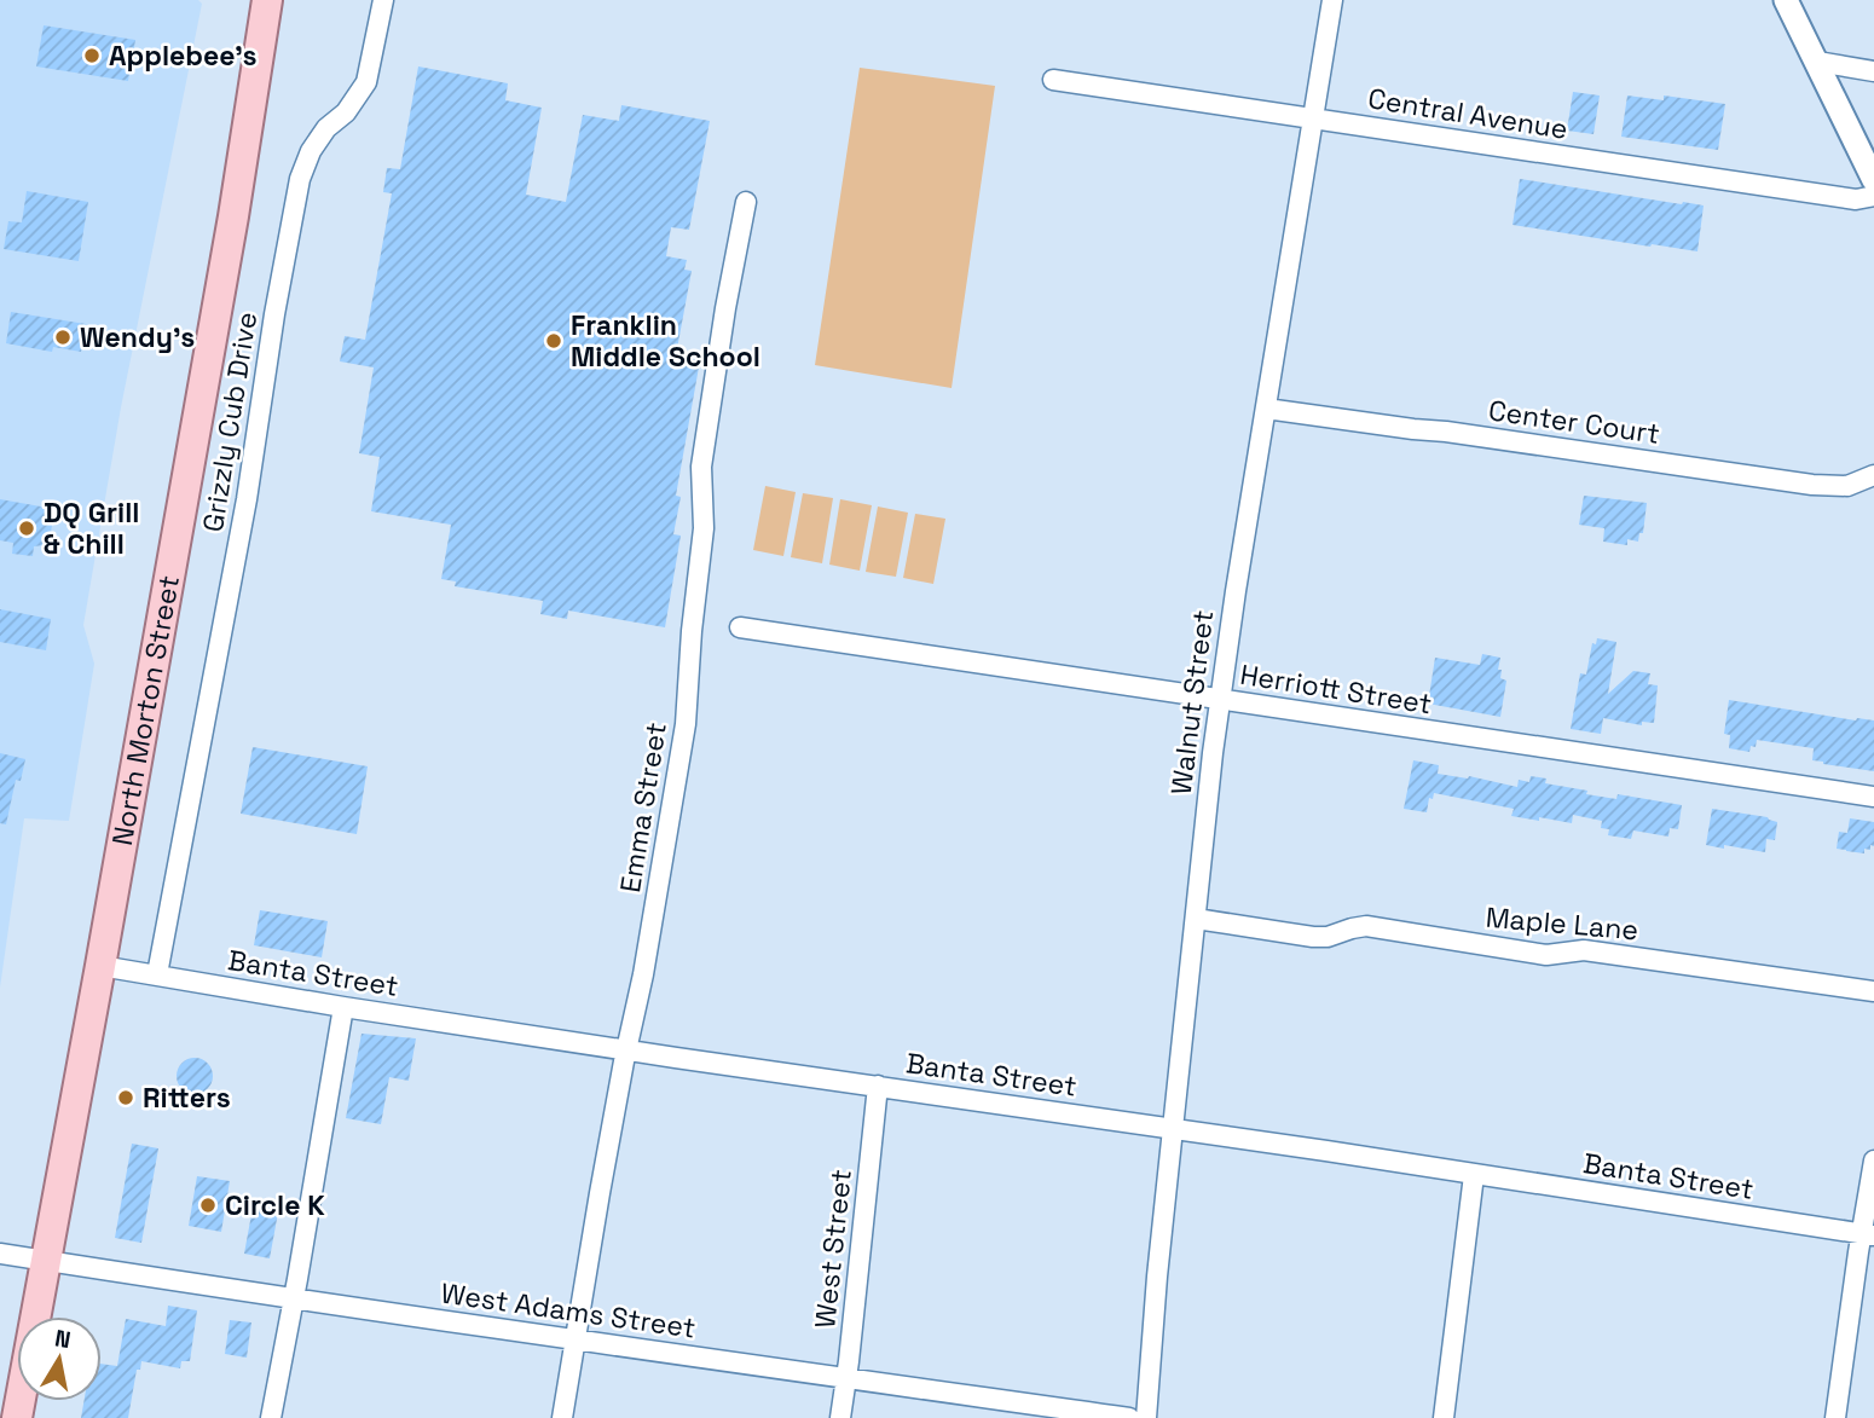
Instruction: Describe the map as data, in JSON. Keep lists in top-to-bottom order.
{
  "streets": {
    "main road": ["North Morton Street"],
    "street": [
      "Central Avenue",
      "Grizzly Cub Drive",
      "Center Court",
      "Herriott Street",
      "Walnut Street",
      "Emma Street",
      "Maple Lane",
      "Banta Street",
      "West Street",
      "West Adams Street"
    ]
  },
  "crossings": [
    ["Central Avenue", "Walnut Street"],
    ["Grizzly Cub Drive", "Banta Street"],
    ["Center Court", "Walnut Street"],
    ["Herriott Street", "Walnut Street"],
    ["Walnut Street", "Maple Lane"],
    ["Walnut Street", "Banta Street"],
    ["North Morton Street", "Banta Street"],
    ["North Morton Street", "West Adams Street"],
    ["Emma Street", "Banta Street"],
    ["Emma Street", "West Adams Street"],
    ["Banta Street", "West Street"],
    ["West Street", "West Adams Street"]
  ],
  "places": [
    "Applebee's",
    "Wendy's",
    "Franklin Middle School",
    "DQ Grill & Chill",
    "Ritters",
    "Circle K"
  ],
  "north": "top"
}
